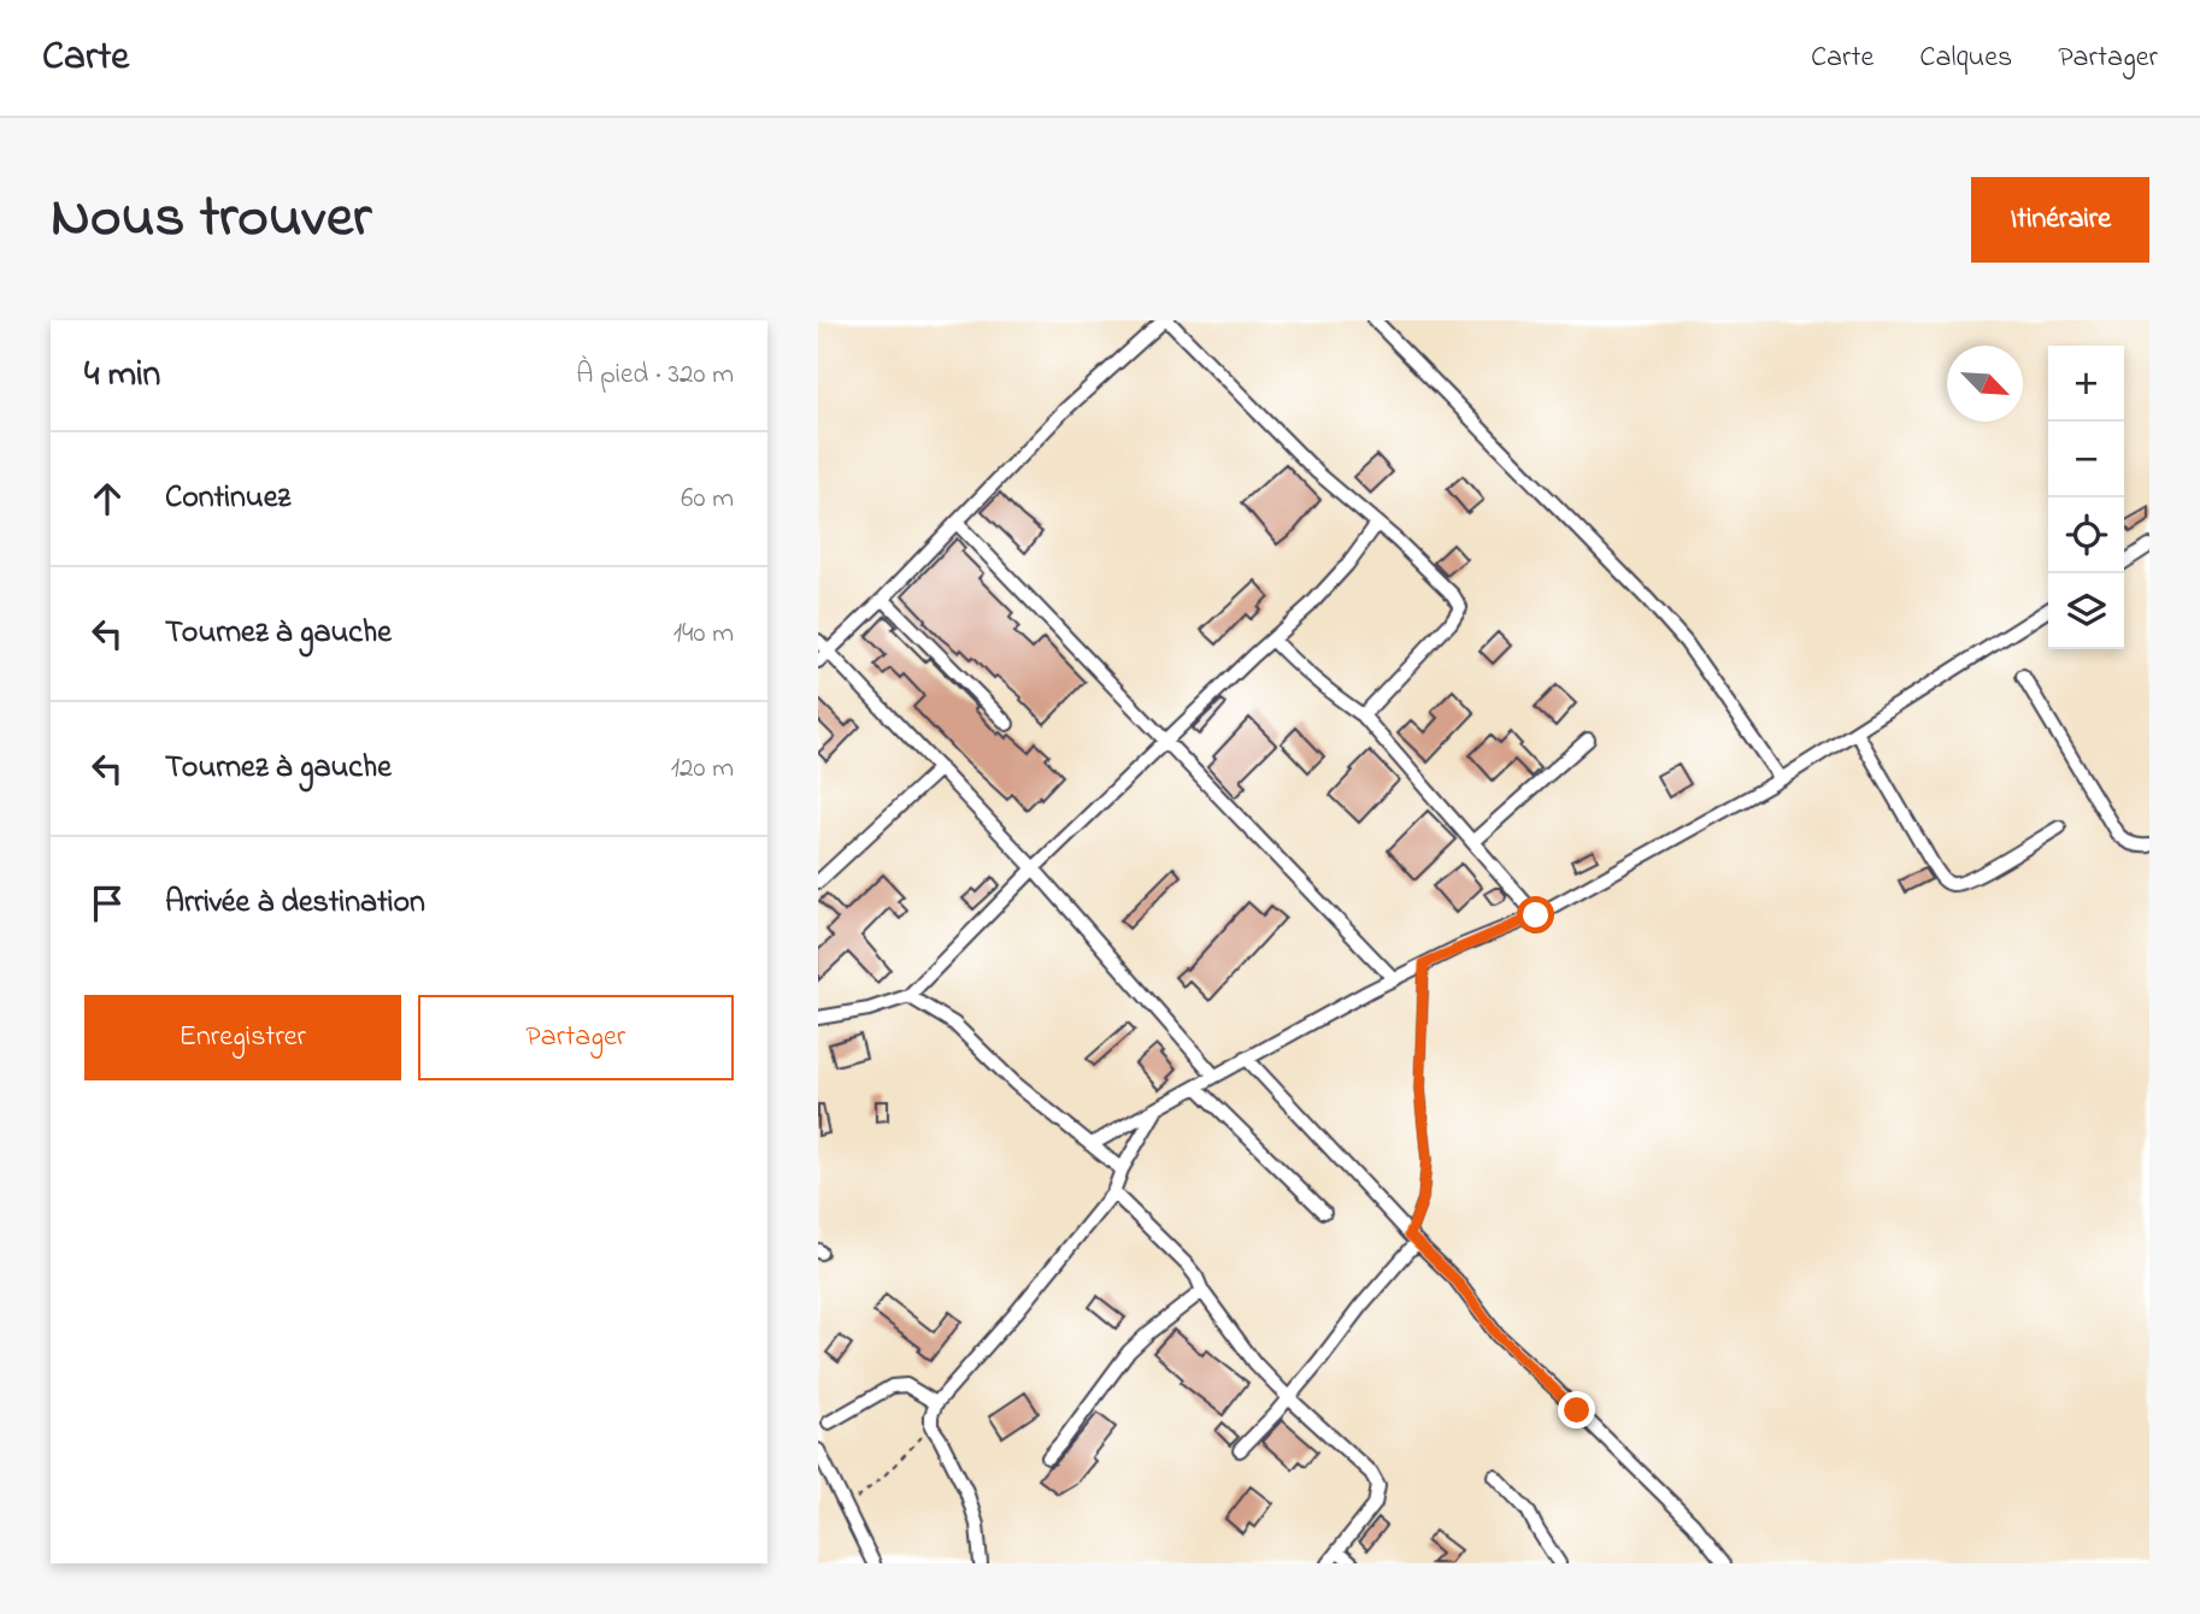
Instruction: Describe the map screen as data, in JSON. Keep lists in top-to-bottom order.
{
  "north": "bottom right",
  "page": {
    "header": "Carte",
    "nav": ["Carte", "Calques", "Partager"],
    "title": "Nous trouver",
    "buttons": [
      "Itinéraire",
      ["Enregistrer", "Partager"]
    ],
    "heading": ["4 min", "À pied · 320 m"],
    "map_buttons": ["+", "−"],
    "list": [
      ["Continuez", "60 m"],
      ["Tournez à gauche", "140 m"],
      ["Tournez à gauche", "120 m"],
      "Arrivée à destination"
    ]
  }
}
